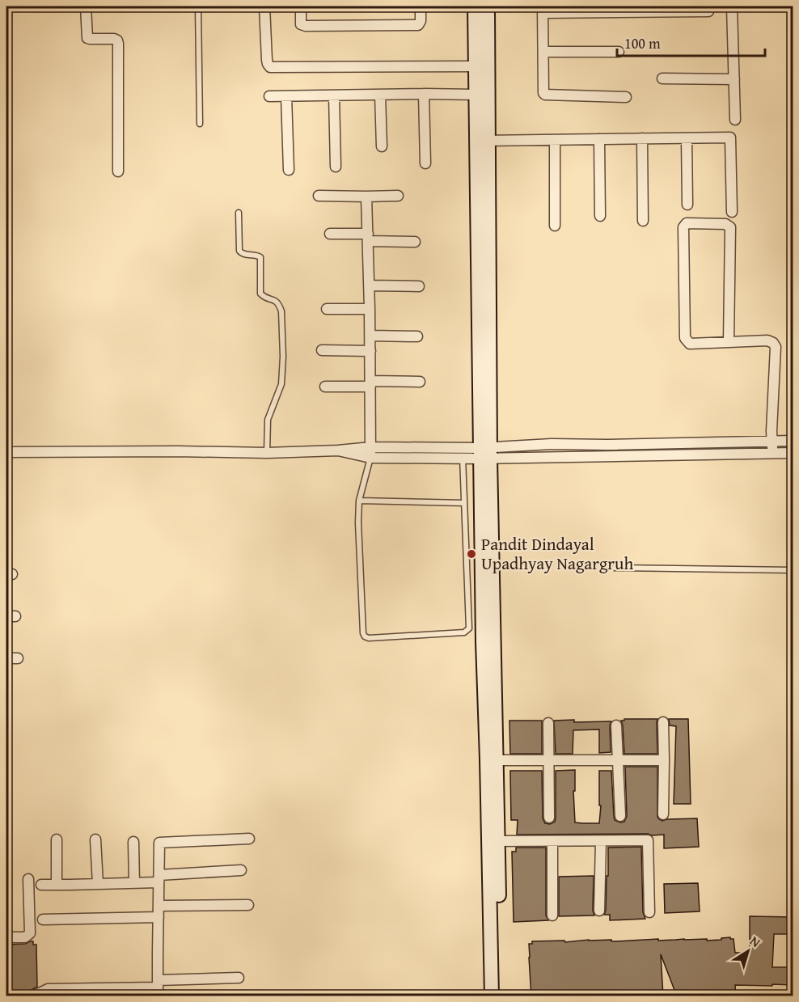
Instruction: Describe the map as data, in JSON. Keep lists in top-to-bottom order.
{
  "places": ["Pandit Dindayal Upadhyay Nagargruh"],
  "scale_bar": "100 m",
  "north": "top right"
}
